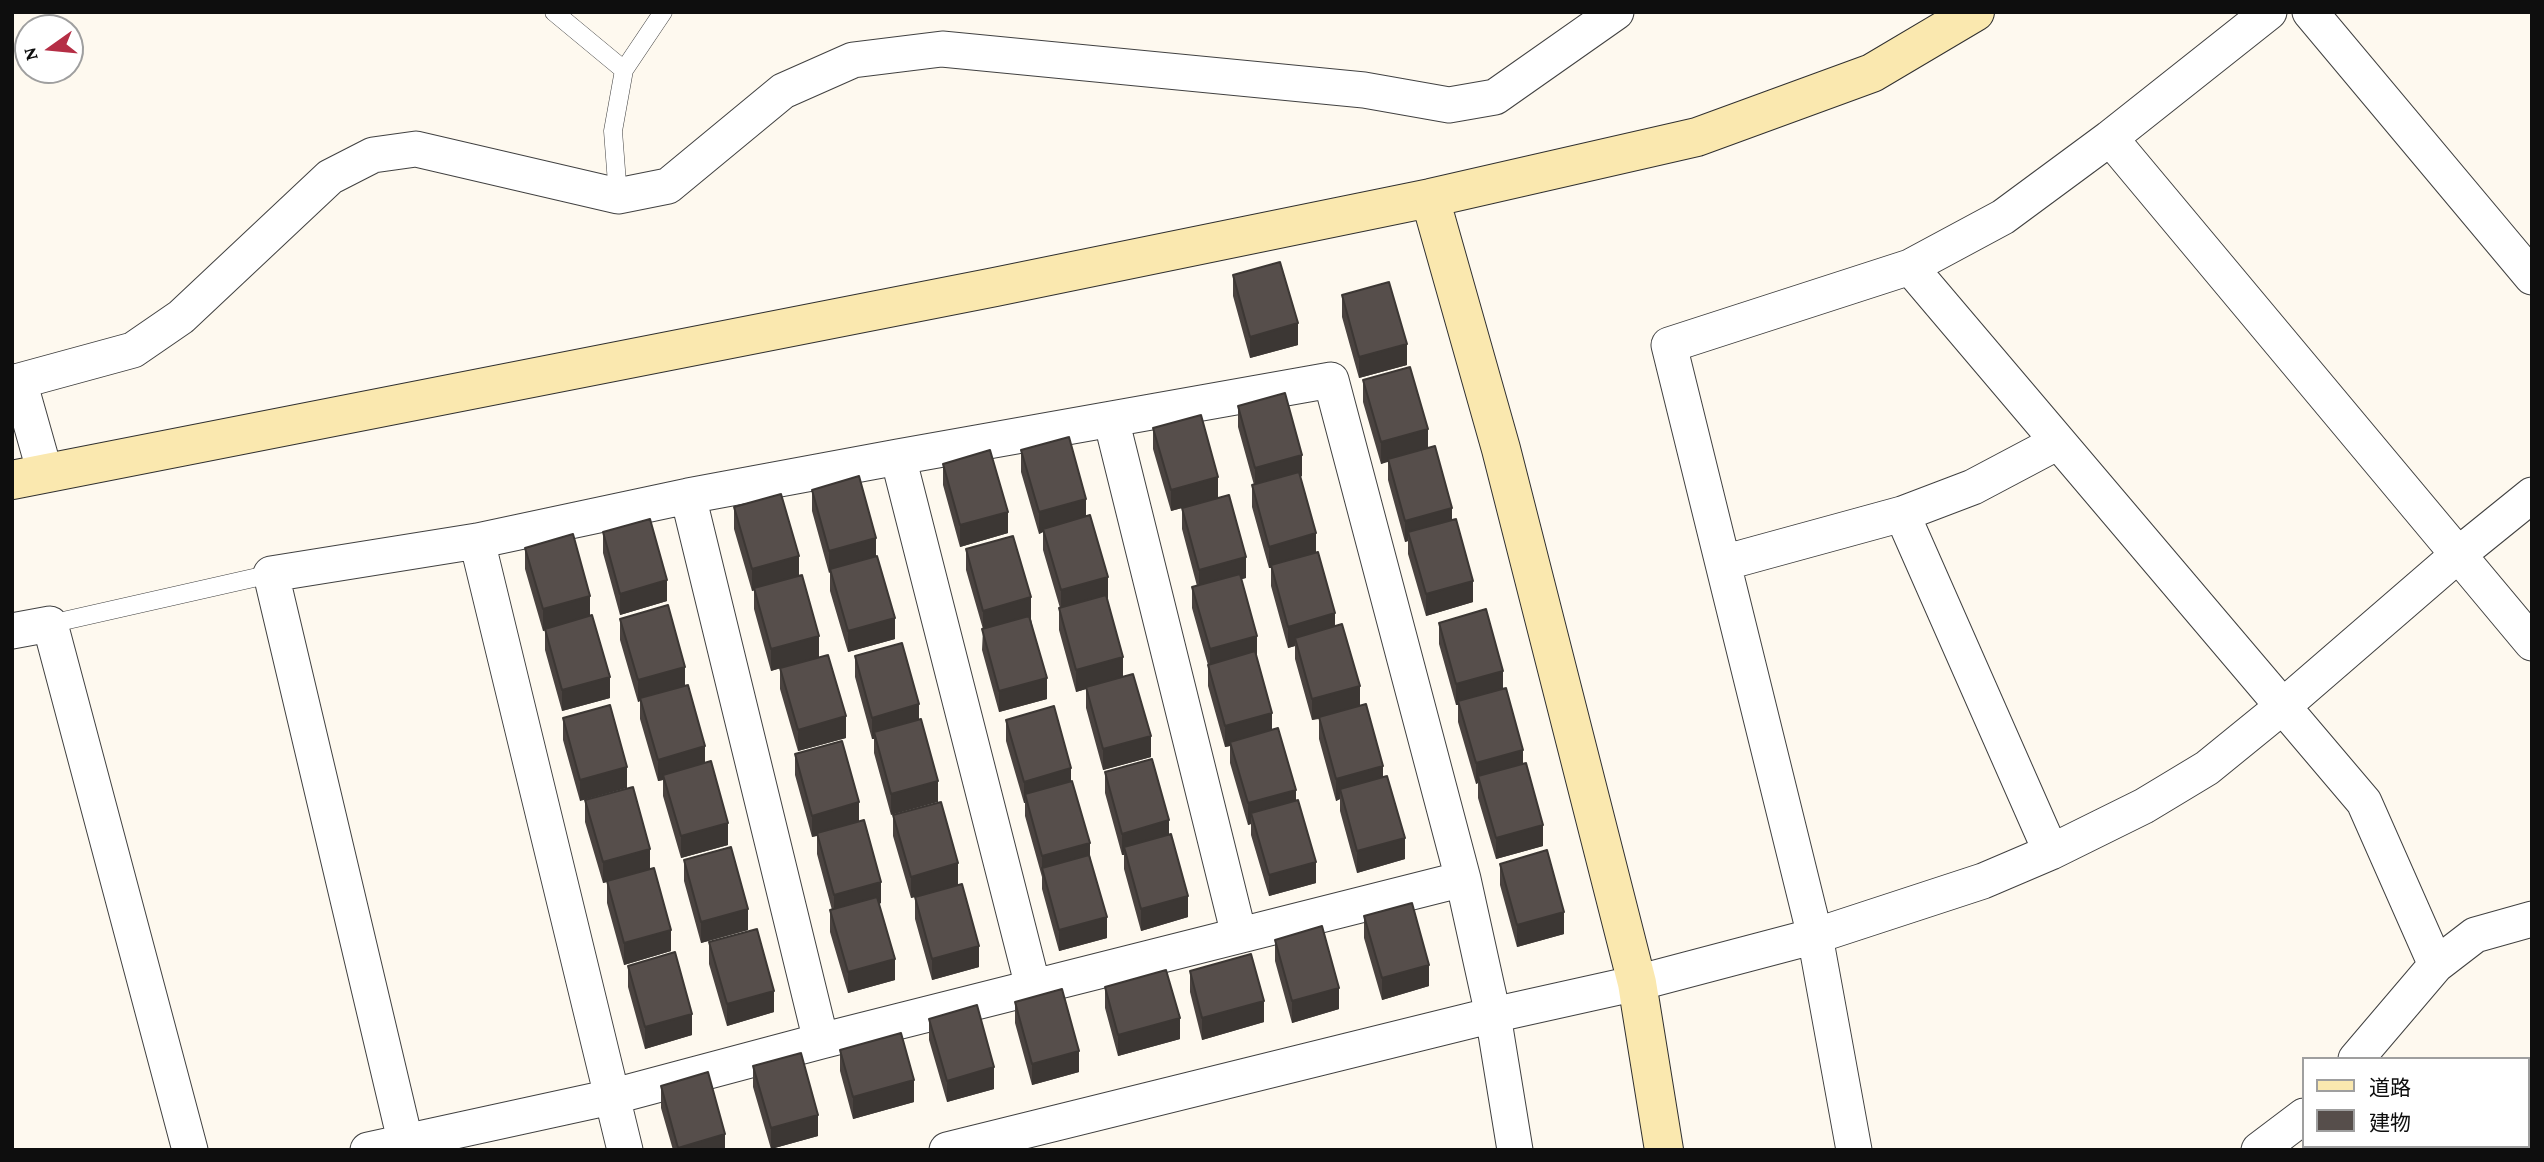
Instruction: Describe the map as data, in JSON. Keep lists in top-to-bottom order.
{
  "legend": ["道路", "建物"],
  "north": "left"
}
